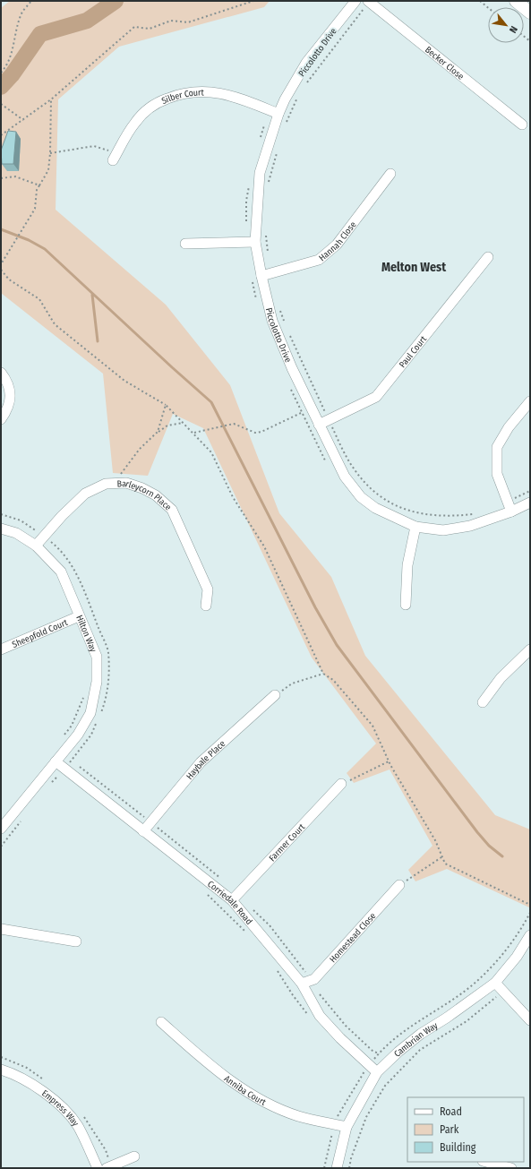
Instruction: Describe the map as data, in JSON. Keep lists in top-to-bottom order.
{
  "streets": {
    "street": [
      "Piccolotto Drive",
      "Becker Close",
      "Silber Court",
      "Hannah Close",
      "Paul Court",
      "Barleycorn Place",
      "Sheepfold Court",
      "Hilton Way",
      "Haybale Place",
      "Farmer Court",
      "Corriedale Road",
      "Homestead Close",
      "Cambrian Way",
      "Anniba Court",
      "Empress Way"
    ]
  },
  "crossings": [
    ["Piccolotto Drive", "Silber Court"],
    ["Piccolotto Drive", "Hannah Close"],
    ["Piccolotto Drive", "Paul Court"],
    ["Barleycorn Place", "Hilton Way"],
    ["Sheepfold Court", "Hilton Way"],
    ["Hilton Way", "Corriedale Road"],
    ["Haybale Place", "Corriedale Road"],
    ["Farmer Court", "Corriedale Road"],
    ["Corriedale Road", "Homestead Close"],
    ["Corriedale Road", "Cambrian Way"],
    ["Cambrian Way", "Anniba Court"]
  ],
  "districts": ["Melton West"],
  "legend": ["Road", "Park", "Building"],
  "north": "bottom right"
}
